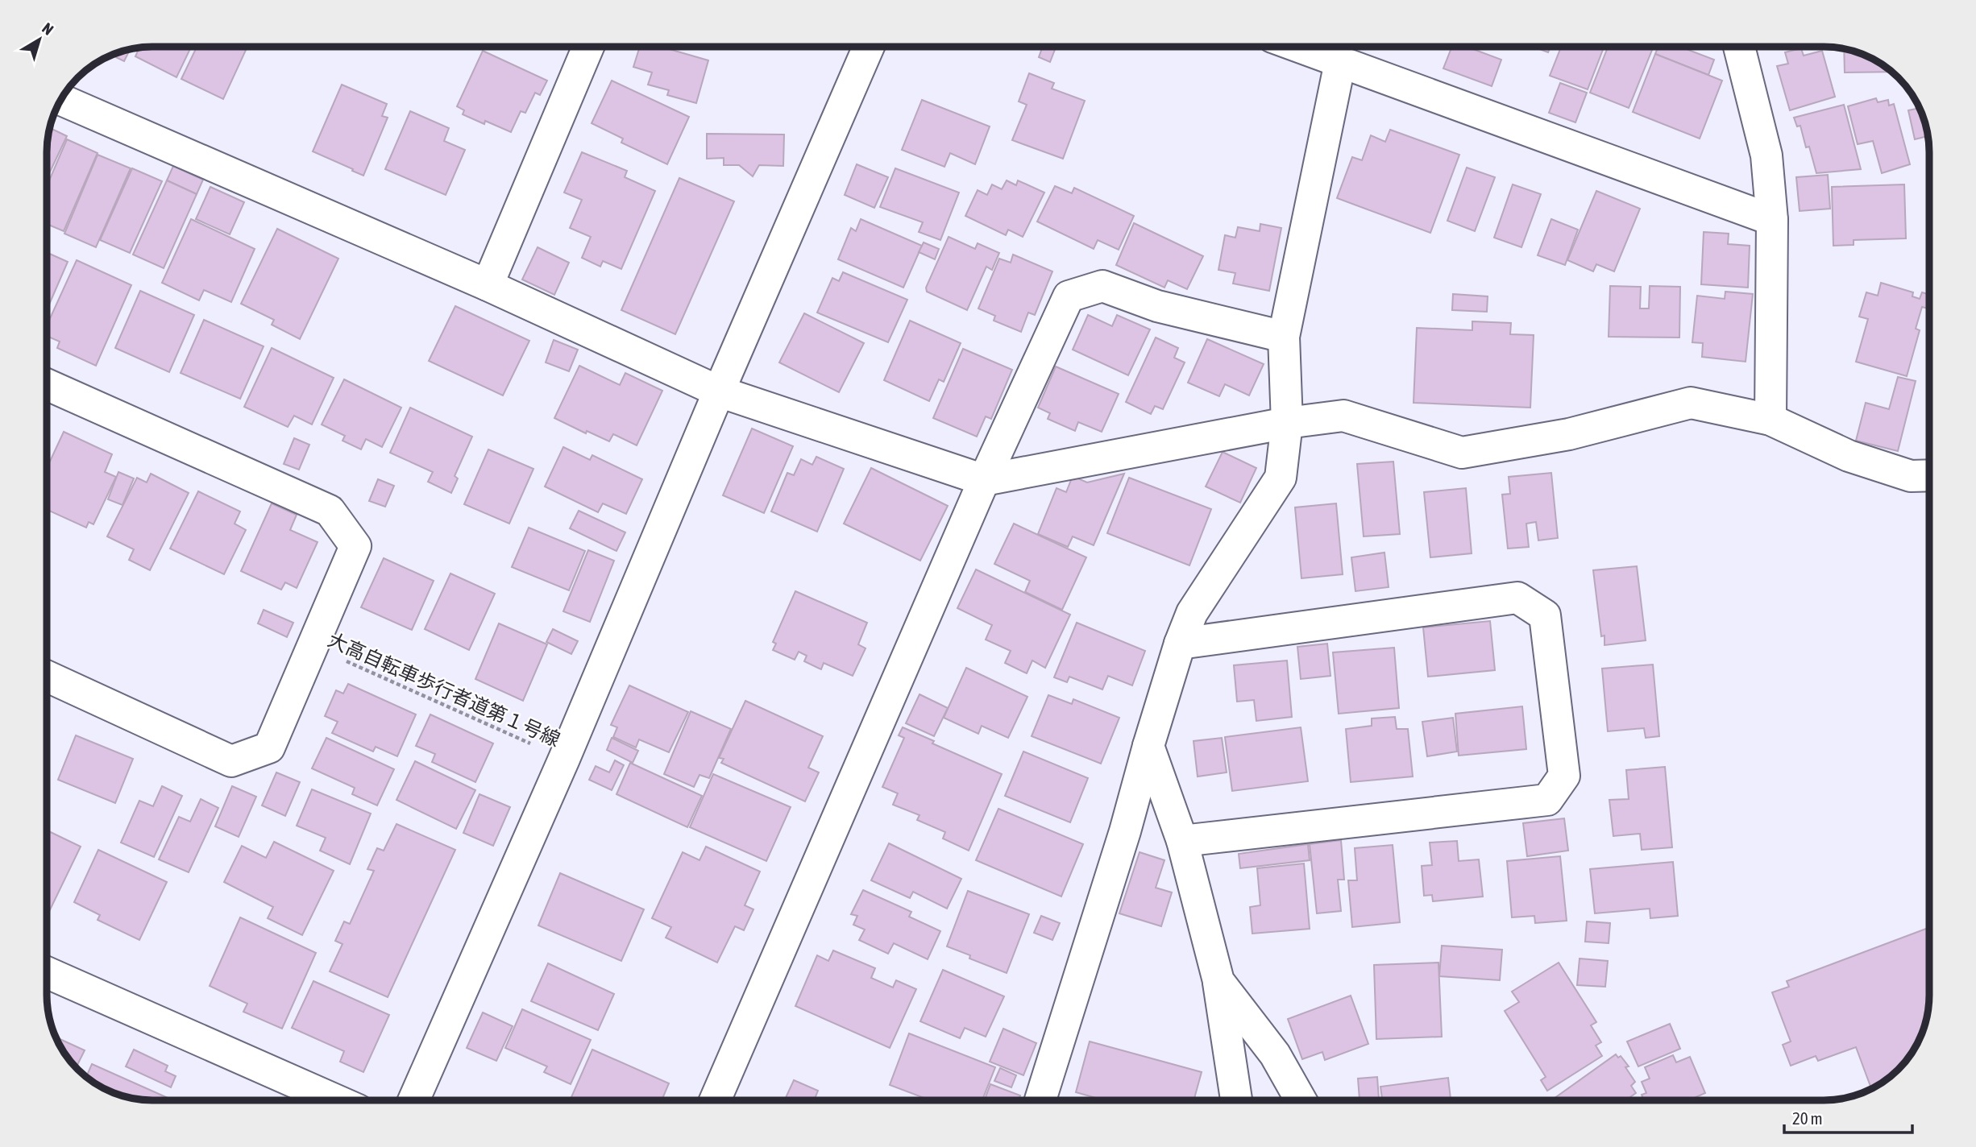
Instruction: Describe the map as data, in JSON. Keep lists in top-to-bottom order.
{
  "streets": {
    "path": ["大高自転車歩行者道第１号線"]
  },
  "scale_bar": "20 m",
  "north": "top right"
}
